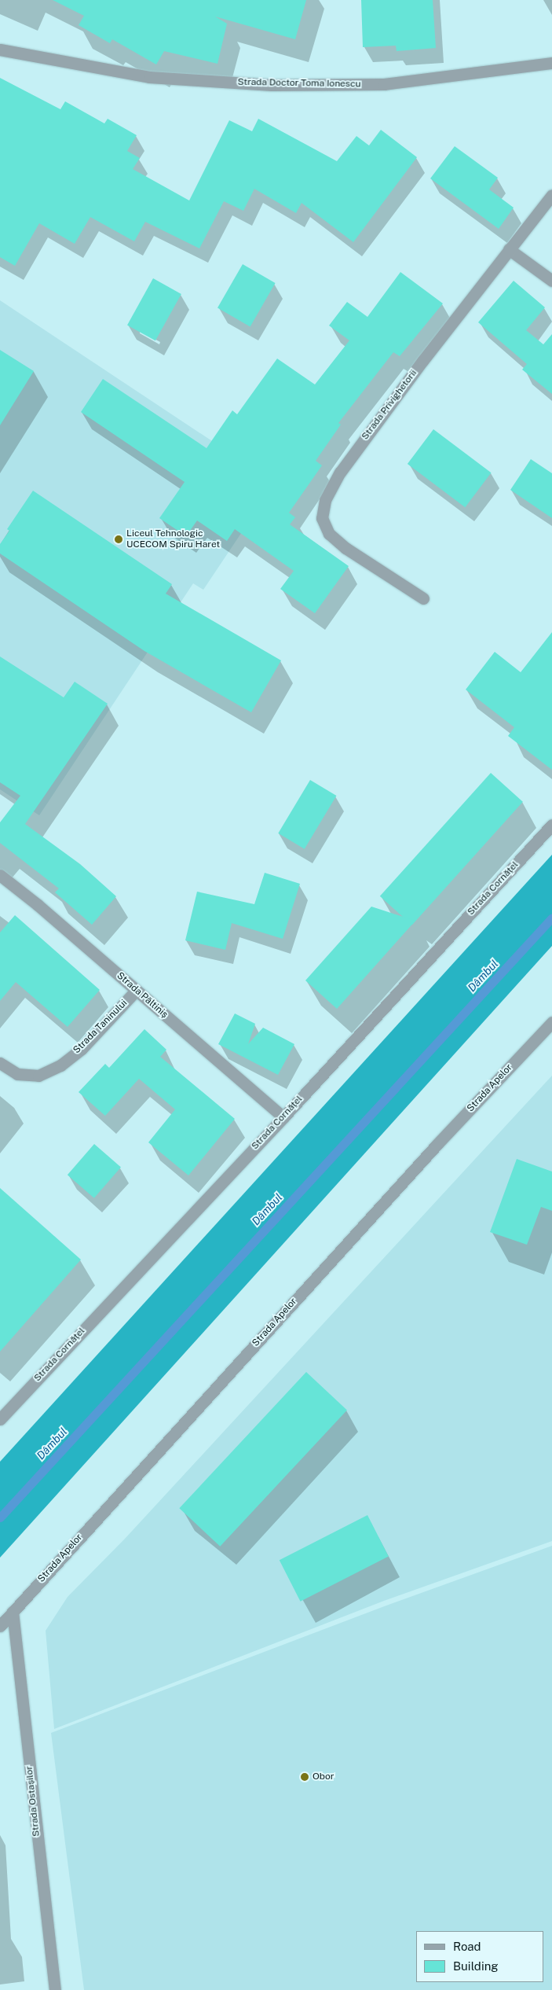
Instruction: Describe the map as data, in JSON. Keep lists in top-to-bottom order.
{
  "streets": {
    "street": [
      "Strada Doctor Toma Ionescu",
      "Strada Privighetorii",
      "Strada Cornățel",
      "Strada Păltiniș",
      "Strada Taninului",
      "Strada Apelor",
      "Strada Ostașilor"
    ]
  },
  "crossings": [
    ["Strada Cornățel", "Strada Păltiniș"],
    ["Strada Păltiniș", "Strada Taninului"],
    ["Strada Apelor", "Strada Ostașilor"]
  ],
  "water": ["Dâmbul"],
  "places": ["Liceul Tehnologic UCECOM Spiru Haret", "Obor"],
  "legend": ["Road", "Building"]
}
